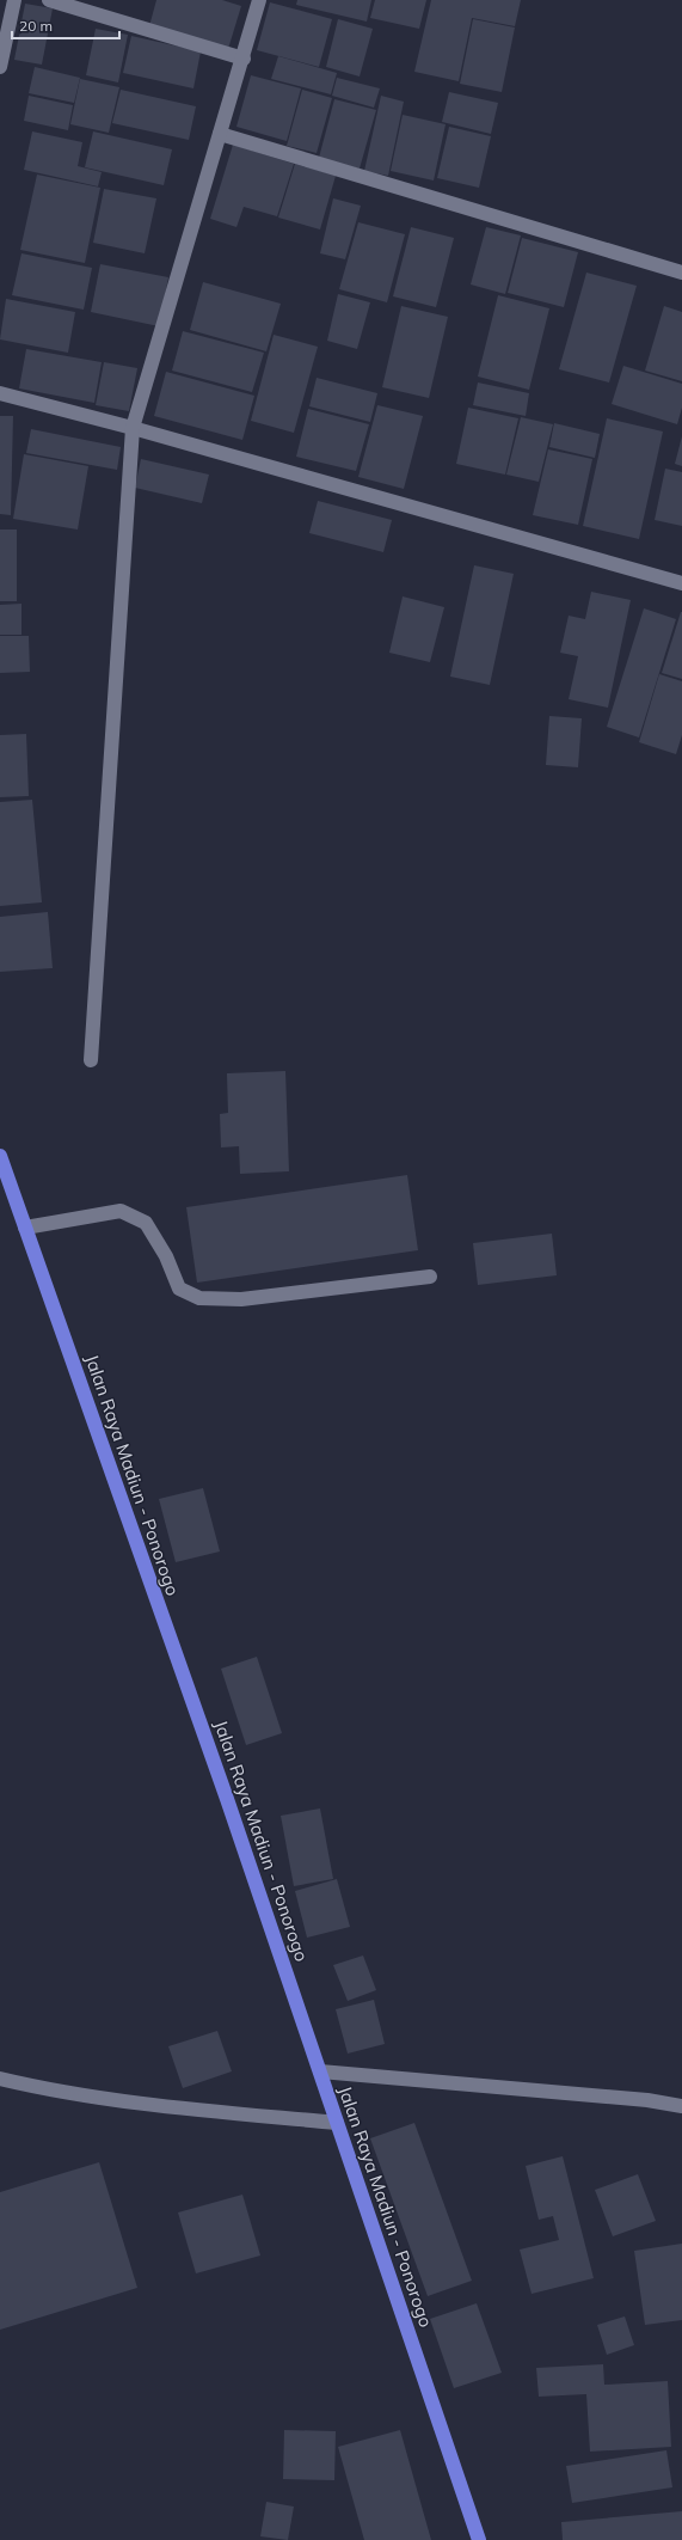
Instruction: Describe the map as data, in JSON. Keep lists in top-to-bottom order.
{
  "streets": {
    "highway": ["Jalan Raya Madiun - Ponorogo"]
  },
  "scale_bar": "20 m"
}
